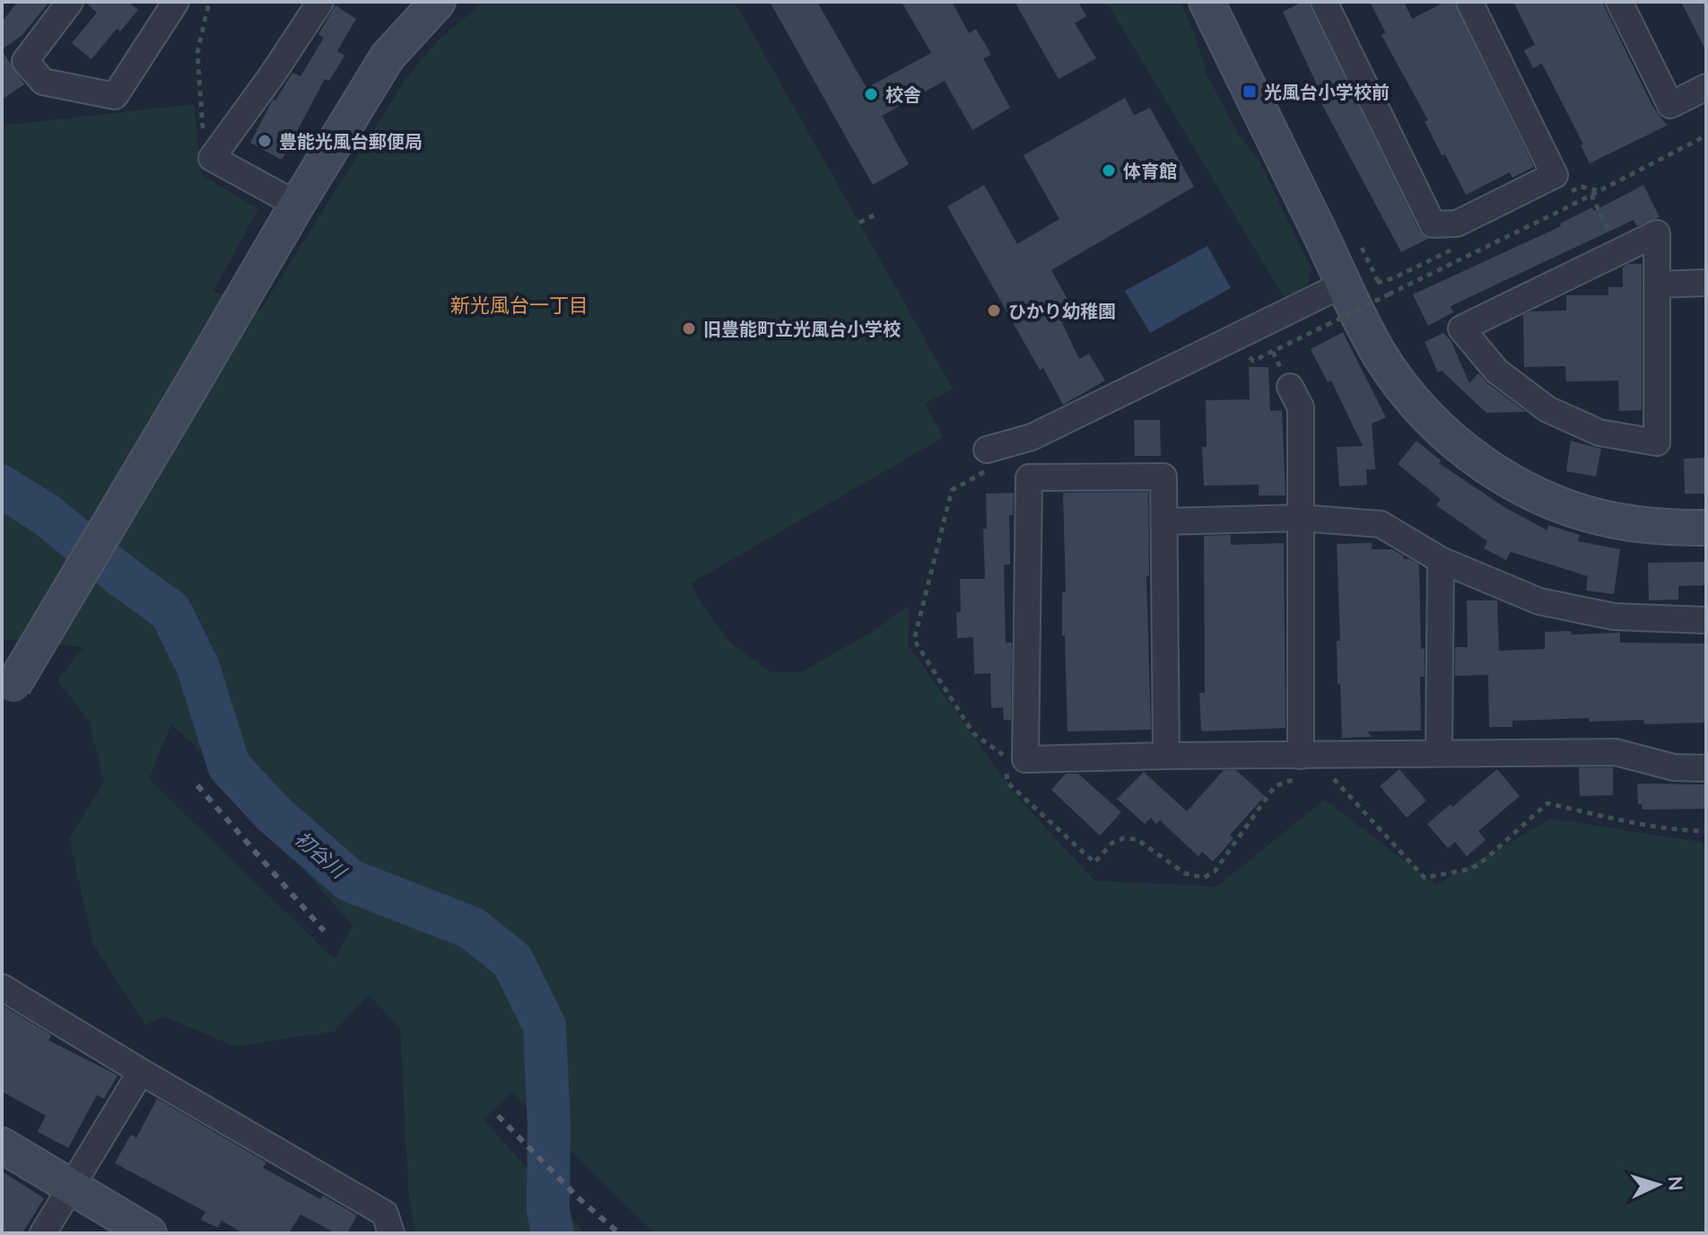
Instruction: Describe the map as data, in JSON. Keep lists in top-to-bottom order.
{
  "districts": ["新光風台一丁目"],
  "water": ["初谷川"],
  "places": {
    "transit": ["光風台小学校前"],
    "other": [
      "校舎",
      "豊能光風台郵便局",
      "体育館",
      "ひかり幼稚園",
      "旧豊能町立光風台小学校"
    ]
  },
  "north": "right"
}
